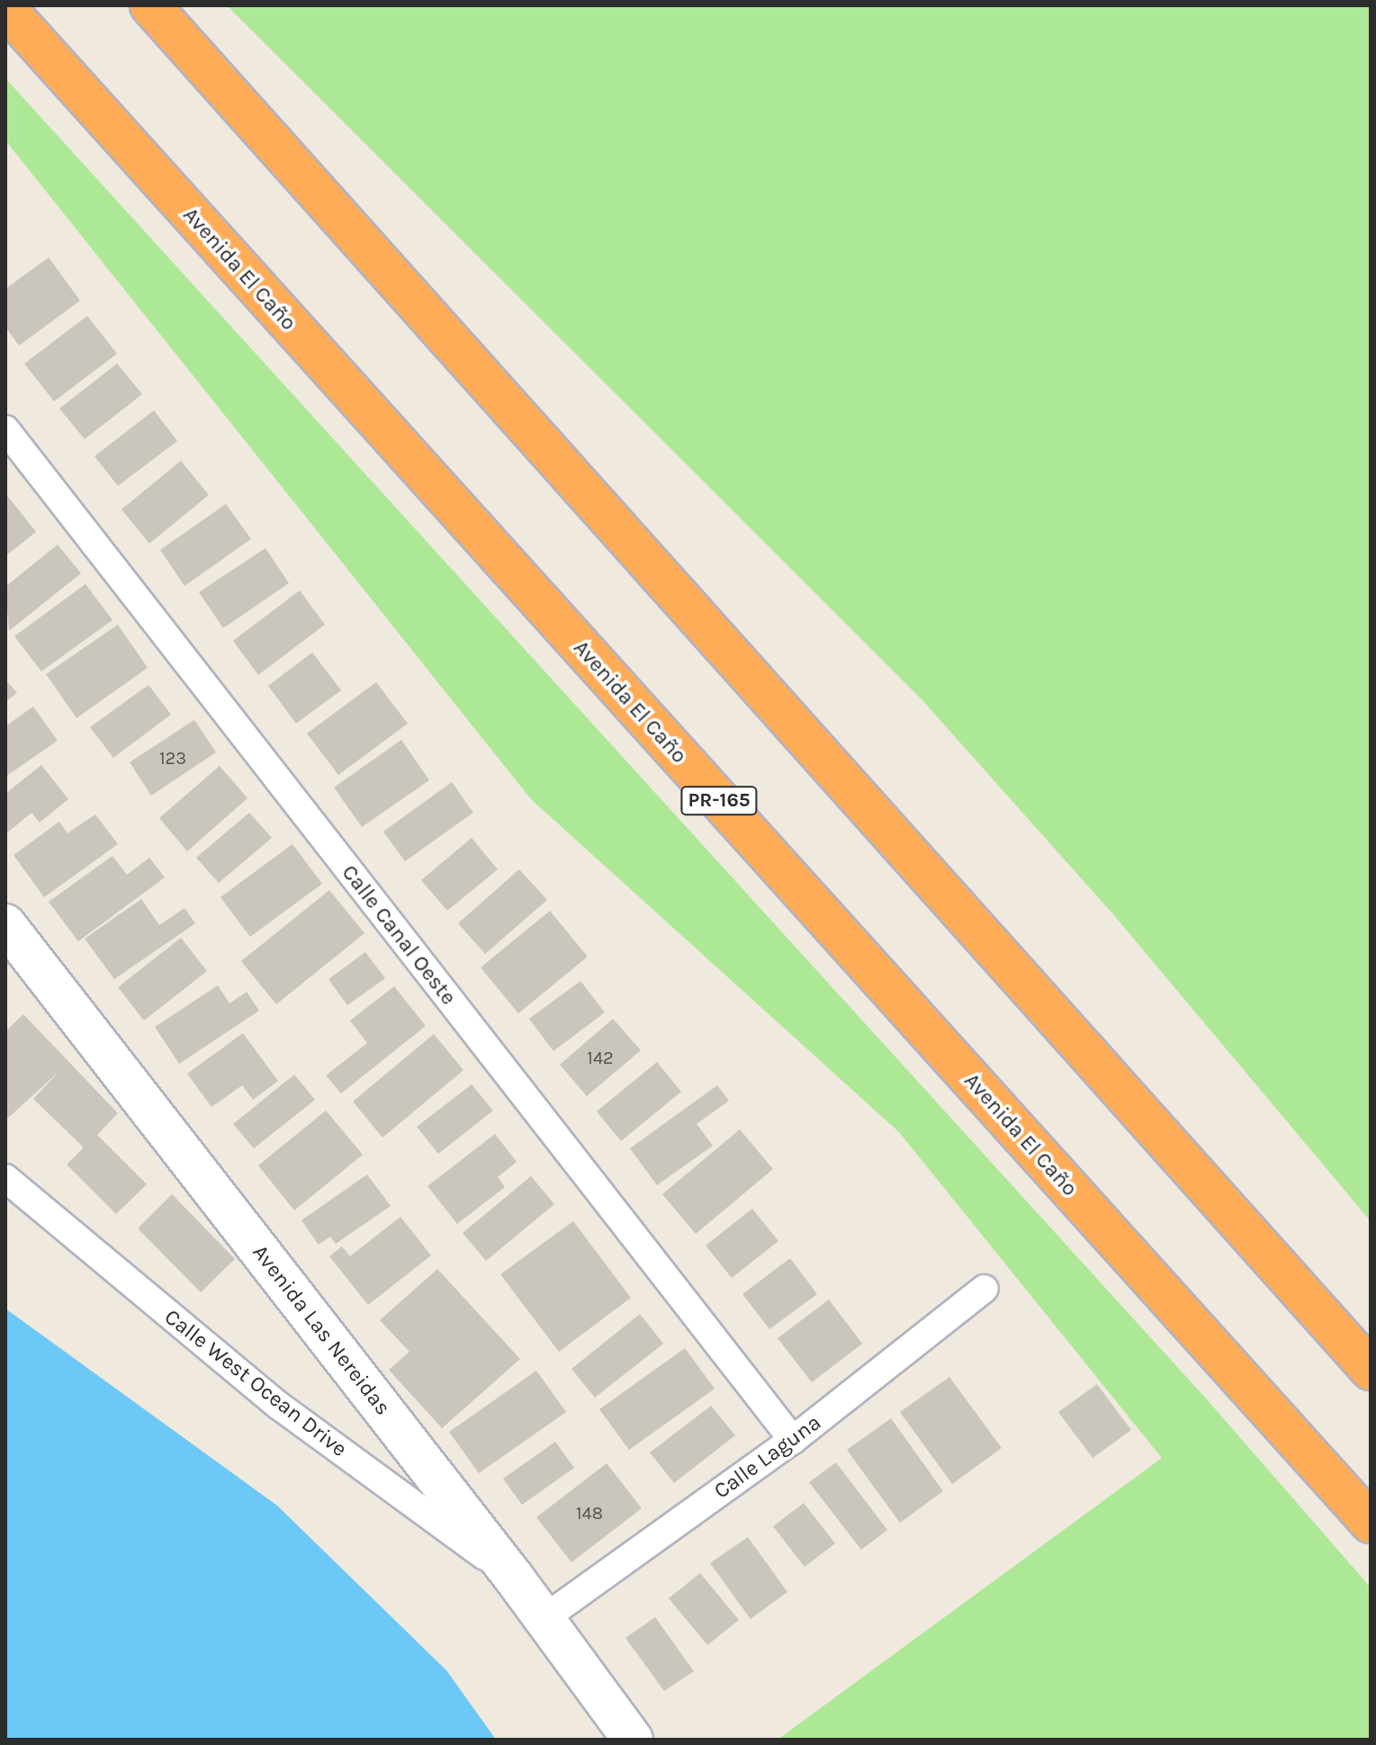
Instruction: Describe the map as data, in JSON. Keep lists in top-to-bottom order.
{
  "streets": {
    "highway": ["Avenida El Caño", "PR-165"],
    "street": [
      "Calle Canal Oeste",
      "Avenida Las Nereidas",
      "Calle West Ocean Drive",
      "Calle Laguna"
    ]
  },
  "crossings": [
    ["Calle Canal Oeste", "Calle Laguna"],
    ["Avenida Las Nereidas", "Calle West Ocean Drive"],
    ["Avenida Las Nereidas", "Calle Laguna"]
  ],
  "house_numbers": ["123", "142", "148"]
}
